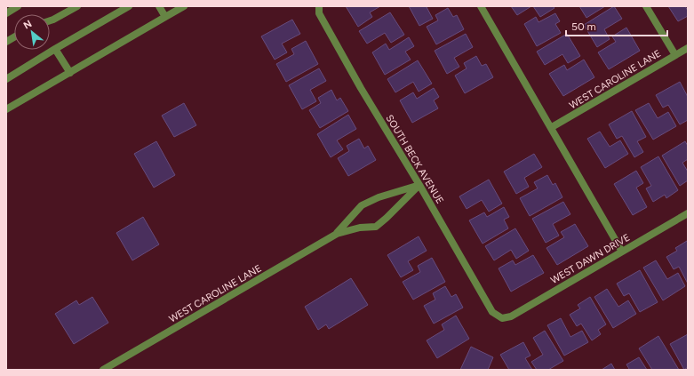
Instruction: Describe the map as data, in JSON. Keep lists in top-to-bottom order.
{
  "streets": {
    "street": ["WEST CAROLINE LANE", "SOUTH BECK AVENUE", "WEST DAWN DRIVE"]
  },
  "crossings": [
    ["WEST CAROLINE LANE", "SOUTH BECK AVENUE"],
    ["SOUTH BECK AVENUE", "WEST DAWN DRIVE"]
  ],
  "scale_bar": "50 m",
  "north": "top left"
}
